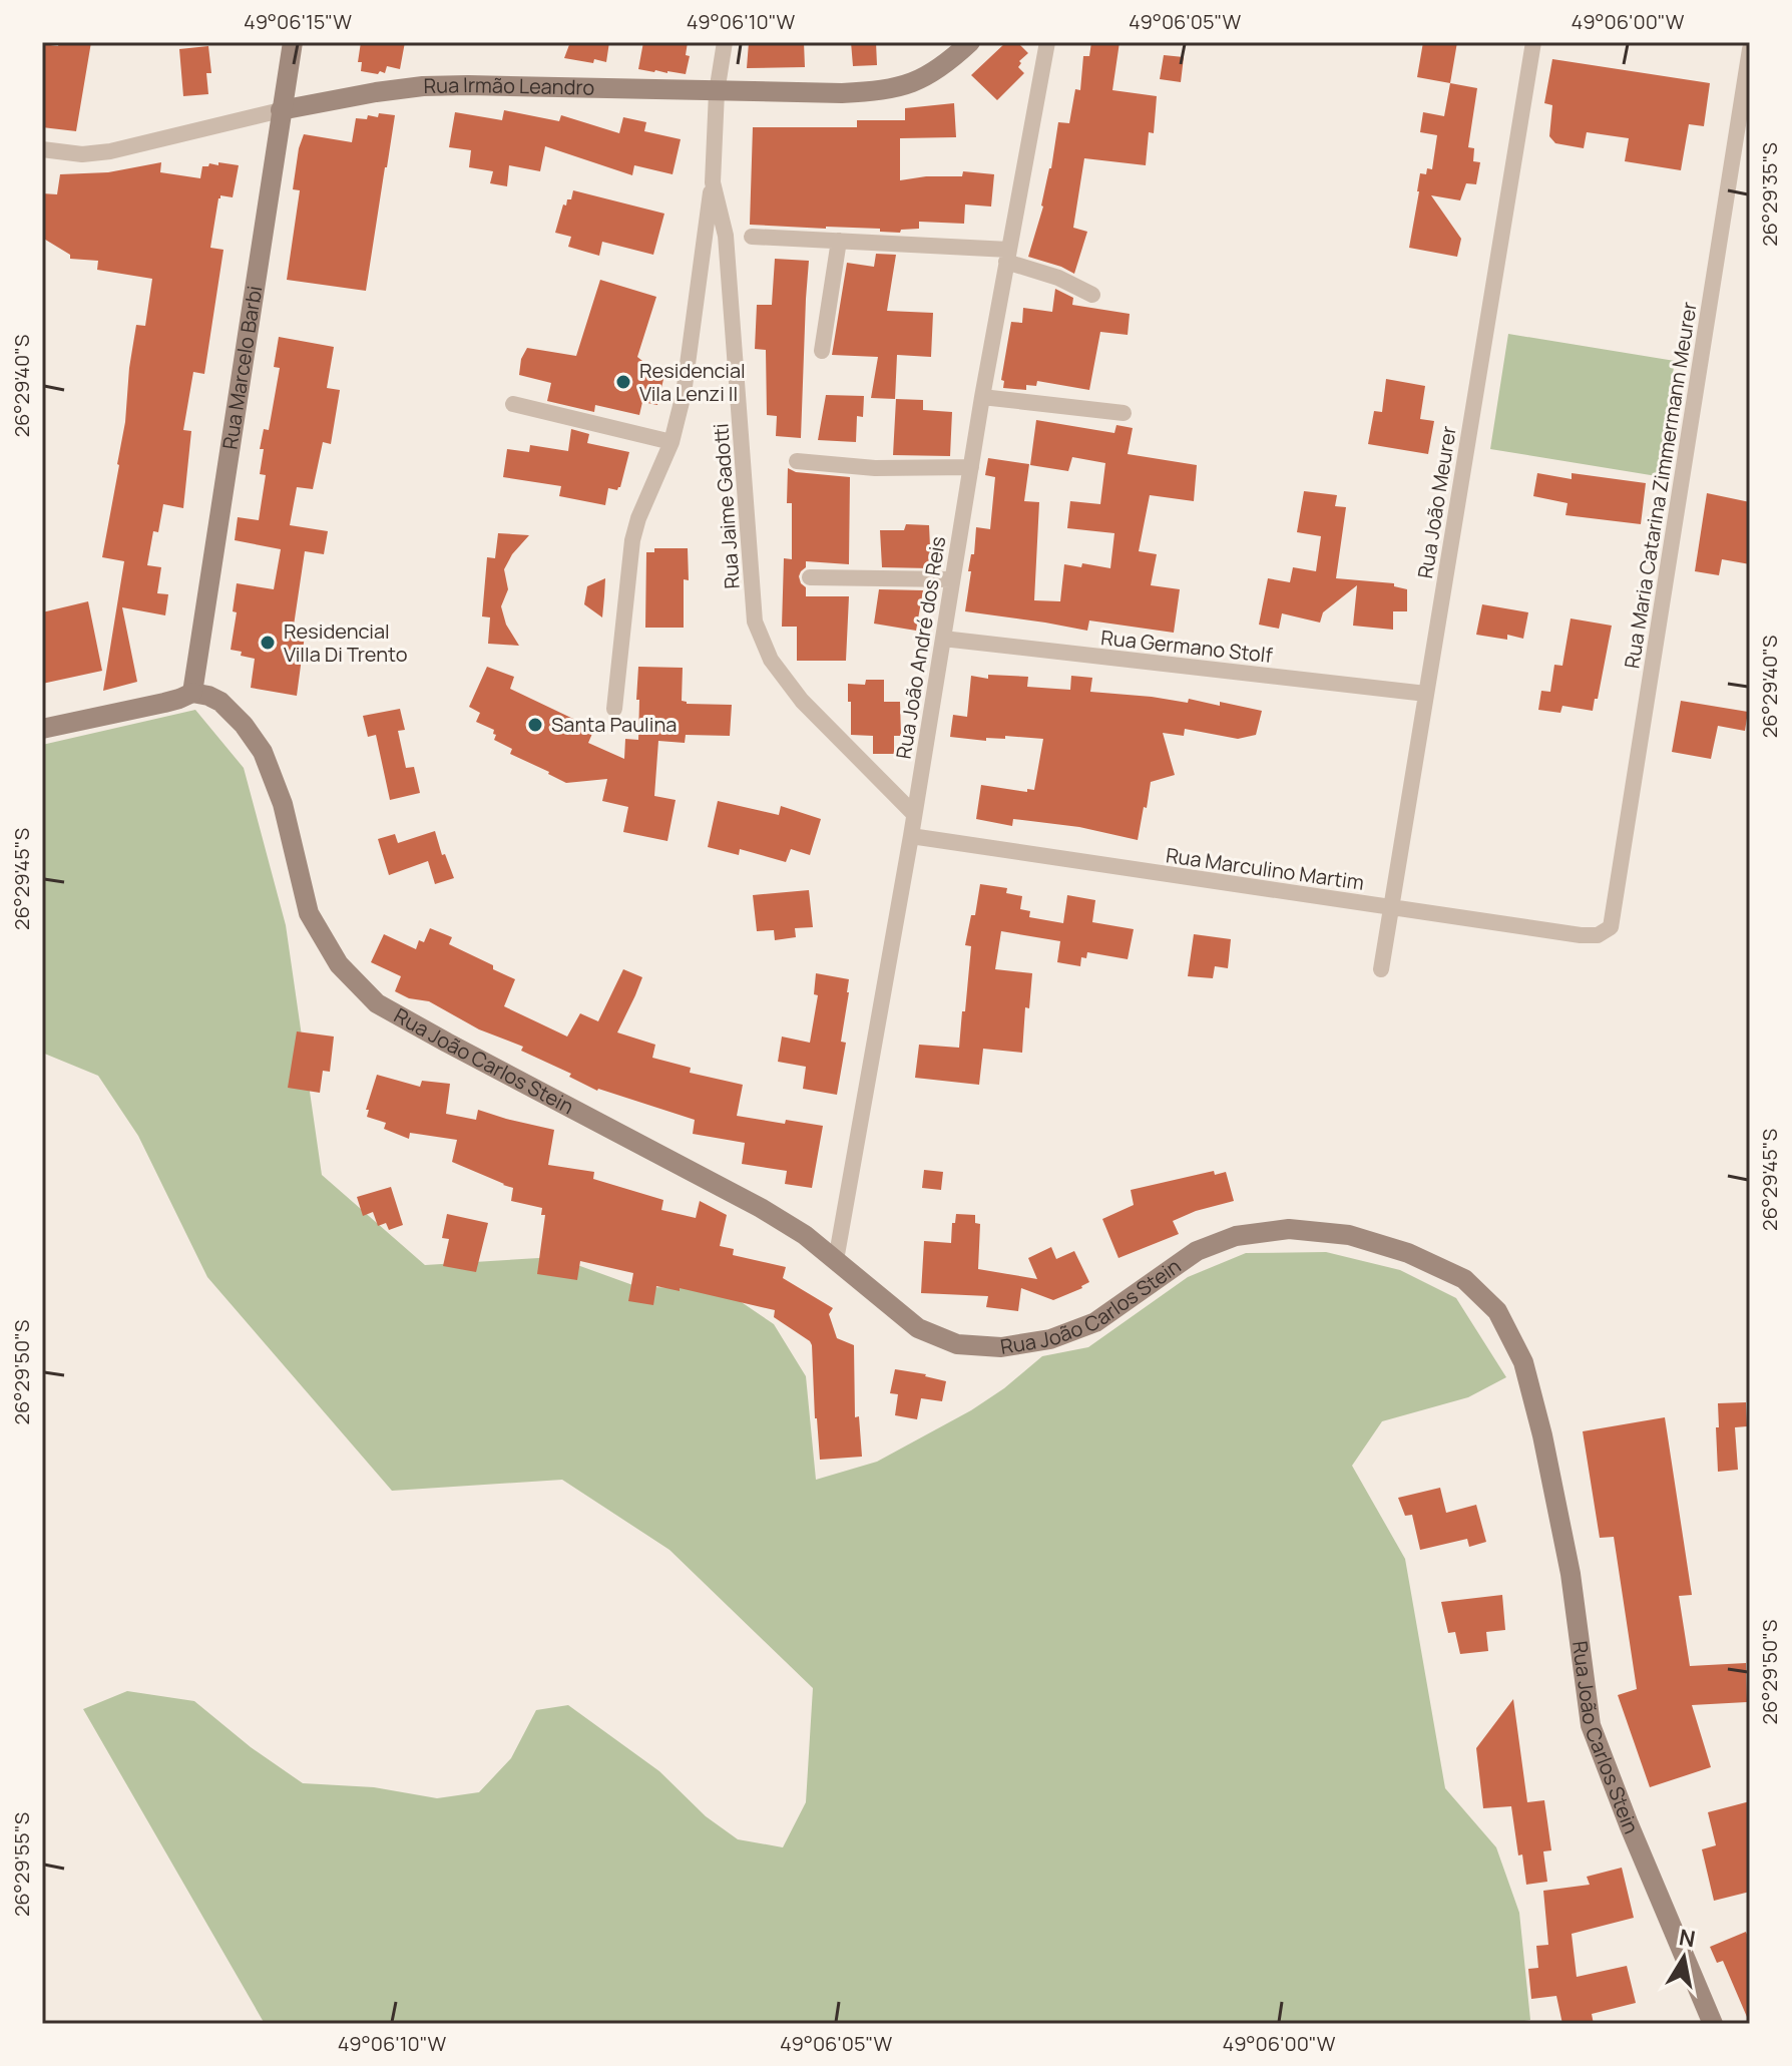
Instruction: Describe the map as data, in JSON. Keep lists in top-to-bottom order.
{
  "streets": {
    "street": [
      "Rua Irmão Leandro",
      "Rua Marcelo Barbi",
      "Rua Maria Catarina Zimmermann Meurer",
      "Rua João Meurer",
      "Rua Jaime Gadotti",
      "Rua Germano Stolf",
      "Rua João André dos Reis",
      "Rua Marculino Martim",
      "Rua João Carlos Stein"
    ]
  },
  "crossings": [
    ["Rua Irmão Leandro", "Rua Marcelo Barbi"],
    ["Rua Irmão Leandro", "Rua Jaime Gadotti"],
    ["Rua Marcelo Barbi", "Rua João Carlos Stein"],
    ["Rua Maria Catarina Zimmermann Meurer", "Rua Marculino Martim"],
    ["Rua João Meurer", "Rua Germano Stolf"],
    ["Rua João Meurer", "Rua Marculino Martim"],
    ["Rua Jaime Gadotti", "Rua João André dos Reis"],
    ["Rua Germano Stolf", "Rua João André dos Reis"],
    ["Rua João André dos Reis", "Rua Marculino Martim"],
    ["Rua João André dos Reis", "Rua João Carlos Stein"]
  ],
  "places": ["Residencial Vila Lenzi II", "Residencial Villa Di Trento", "Santa Paulina"],
  "north": "top",
  "coordinates": [
    "49°06'15\"W",
    "49°06'10\"W",
    "49°06'05\"W",
    "49°06'00\"W",
    "26°29'35\"S",
    "26°29'40\"S",
    "26°29'45\"S",
    "26°29'50\"S",
    "26°29'55\"S"
  ]
}
